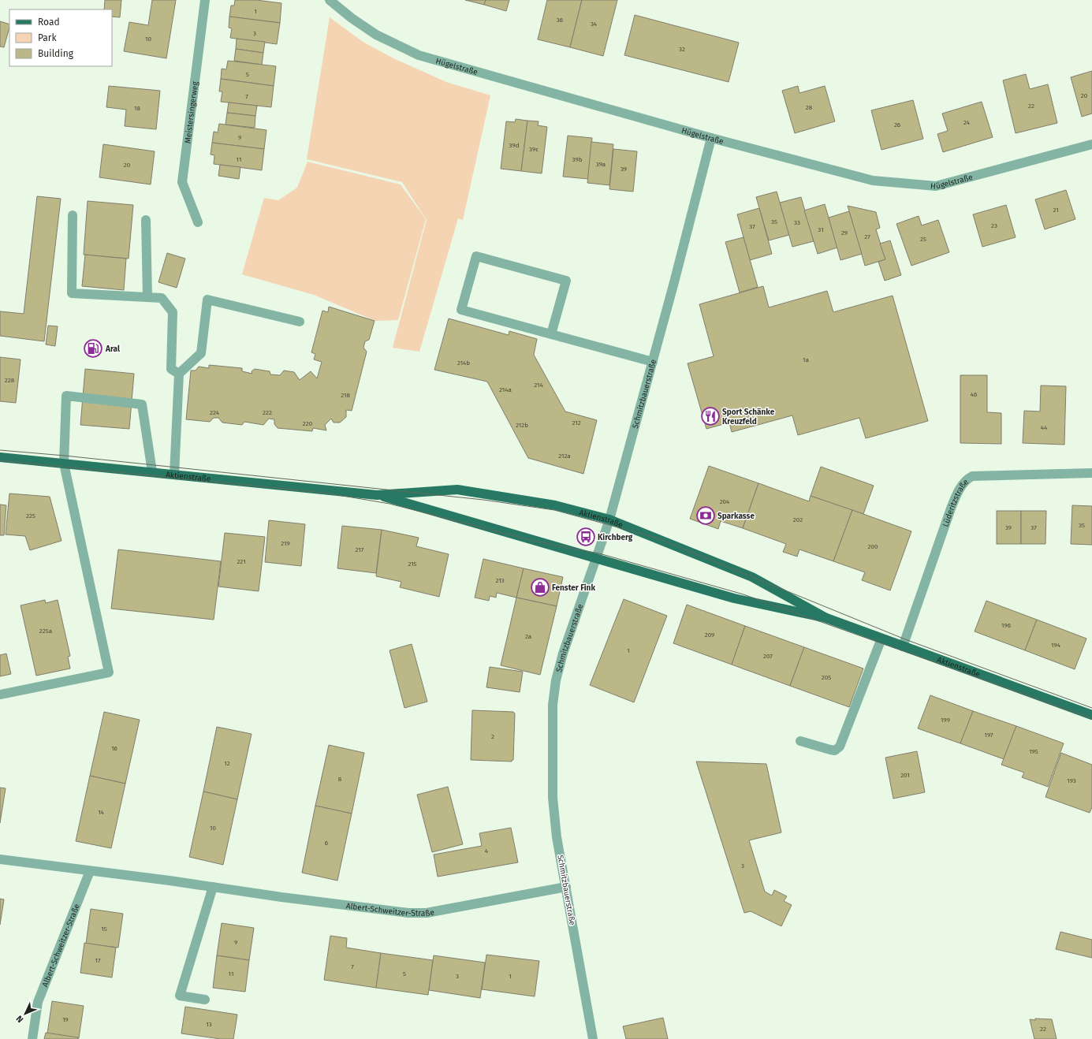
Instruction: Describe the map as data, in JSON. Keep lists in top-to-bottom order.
{
  "streets": {
    "main road": ["Aktienstraße"],
    "street": [
      "Hügelstraße",
      "Meistersingerweg",
      "Schmitzbauerstraße",
      "Lüderitzstraße",
      "Albert-Schweitzer-Straße"
    ]
  },
  "crossings": [
    ["Hügelstraße", "Schmitzbauerstraße"],
    ["Schmitzbauerstraße", "Aktienstraße"],
    ["Schmitzbauerstraße", "Albert-Schweitzer-Straße"],
    ["Aktienstraße", "Lüderitzstraße"]
  ],
  "places": {
    "fuel station": ["Aral"],
    "restaurant": ["Sport Schänke Kreuzfeld"],
    "bank": ["Sparkasse"],
    "bus stop": ["Kirchberg"],
    "shop": ["Fenster Fink"]
  },
  "house_numbers": [
    "1",
    "36",
    "34",
    "3",
    "10",
    "32",
    "5",
    "20",
    "7",
    "22",
    "28",
    "18",
    "24",
    "26",
    "9",
    "39d",
    "39c",
    "11",
    "39b",
    "39a",
    "20",
    "39",
    "21",
    "35",
    "33",
    "23",
    "37",
    "31",
    "29",
    "27",
    "25",
    "1a",
    "214b",
    "228",
    "214",
    "214a",
    "46",
    "218",
    "224",
    "222",
    "212",
    "220",
    "212b",
    "44",
    "212a",
    "204",
    "225",
    "202",
    "35",
    "39",
    "37",
    "219",
    "200",
    "217",
    "221",
    "215",
    "213",
    "196",
    "225a",
    "209",
    "2a",
    "194",
    "1",
    "207",
    "205",
    "199",
    "197",
    "2",
    "16",
    "195",
    "12",
    "201",
    "8",
    "193",
    "14",
    "10",
    "6",
    "4",
    "3",
    "15",
    "9",
    "17",
    "7",
    "11",
    "5",
    "3",
    "1",
    "19",
    "13",
    "22"
  ],
  "legend": ["Road", "Park", "Building"],
  "north": "bottom left"
}
